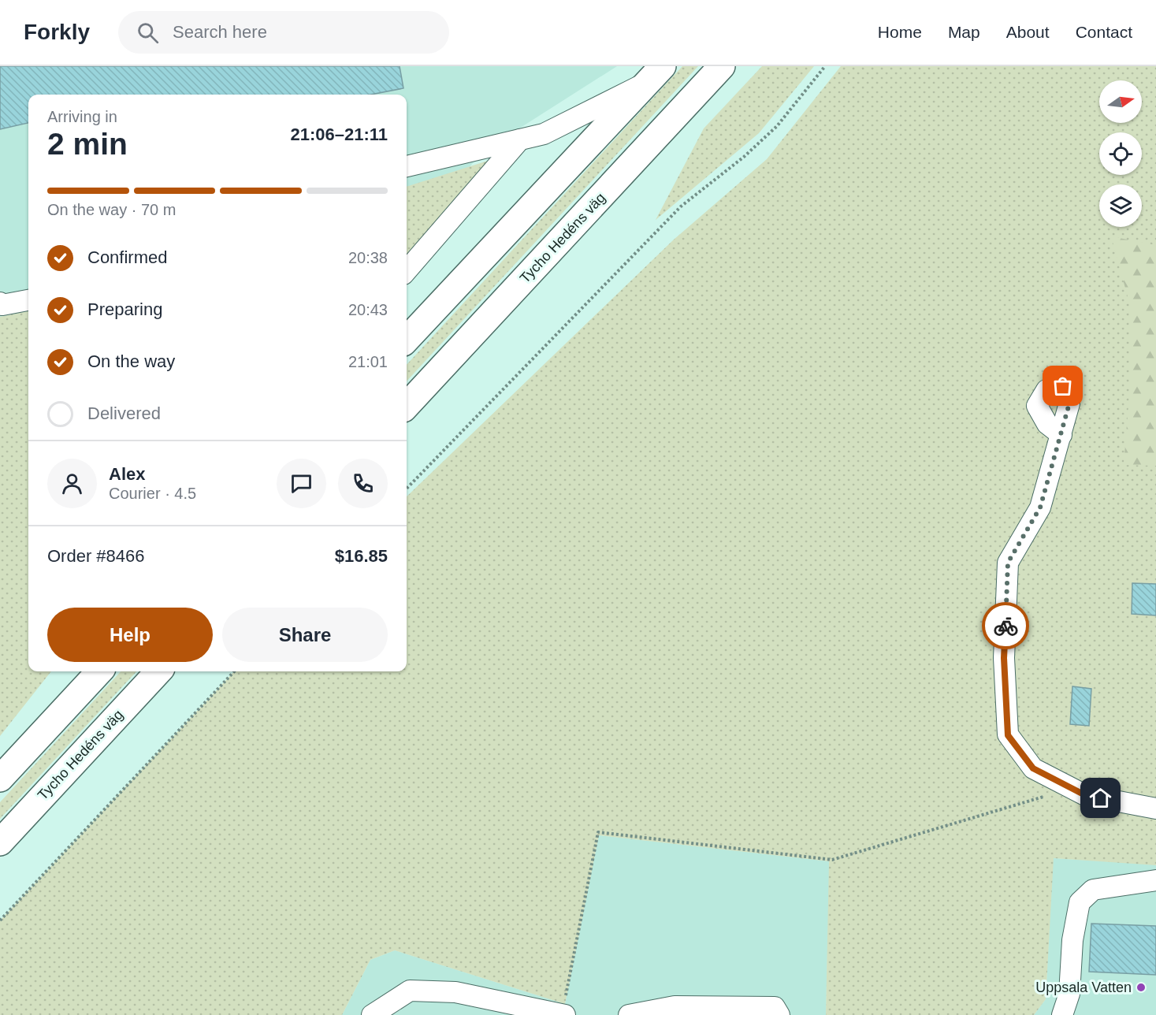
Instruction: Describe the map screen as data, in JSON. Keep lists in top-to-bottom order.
{
  "streets": {
    "main road": ["Tycho Hedéns väg"]
  },
  "places": ["Uppsala Vatten"],
  "north": "right",
  "page": {
    "header": "Forkly",
    "search": "Search here",
    "nav": [
      "Home",
      "Map",
      "About",
      "Contact"
    ],
    "heading": ["2 min", "Arriving in", "21:06–21:11"],
    "panel": [
      "Alex",
      "Courier · 4.5",
      "Order #8466",
      "$16.85"
    ],
    "bar": "On the way · 70 m",
    "list": [
      ["Confirmed", "20:38"],
      ["Preparing", "20:43"],
      ["On the way", "21:01"],
      "Delivered"
    ],
    "buttons": ["Help", "Share"]
  }
}
